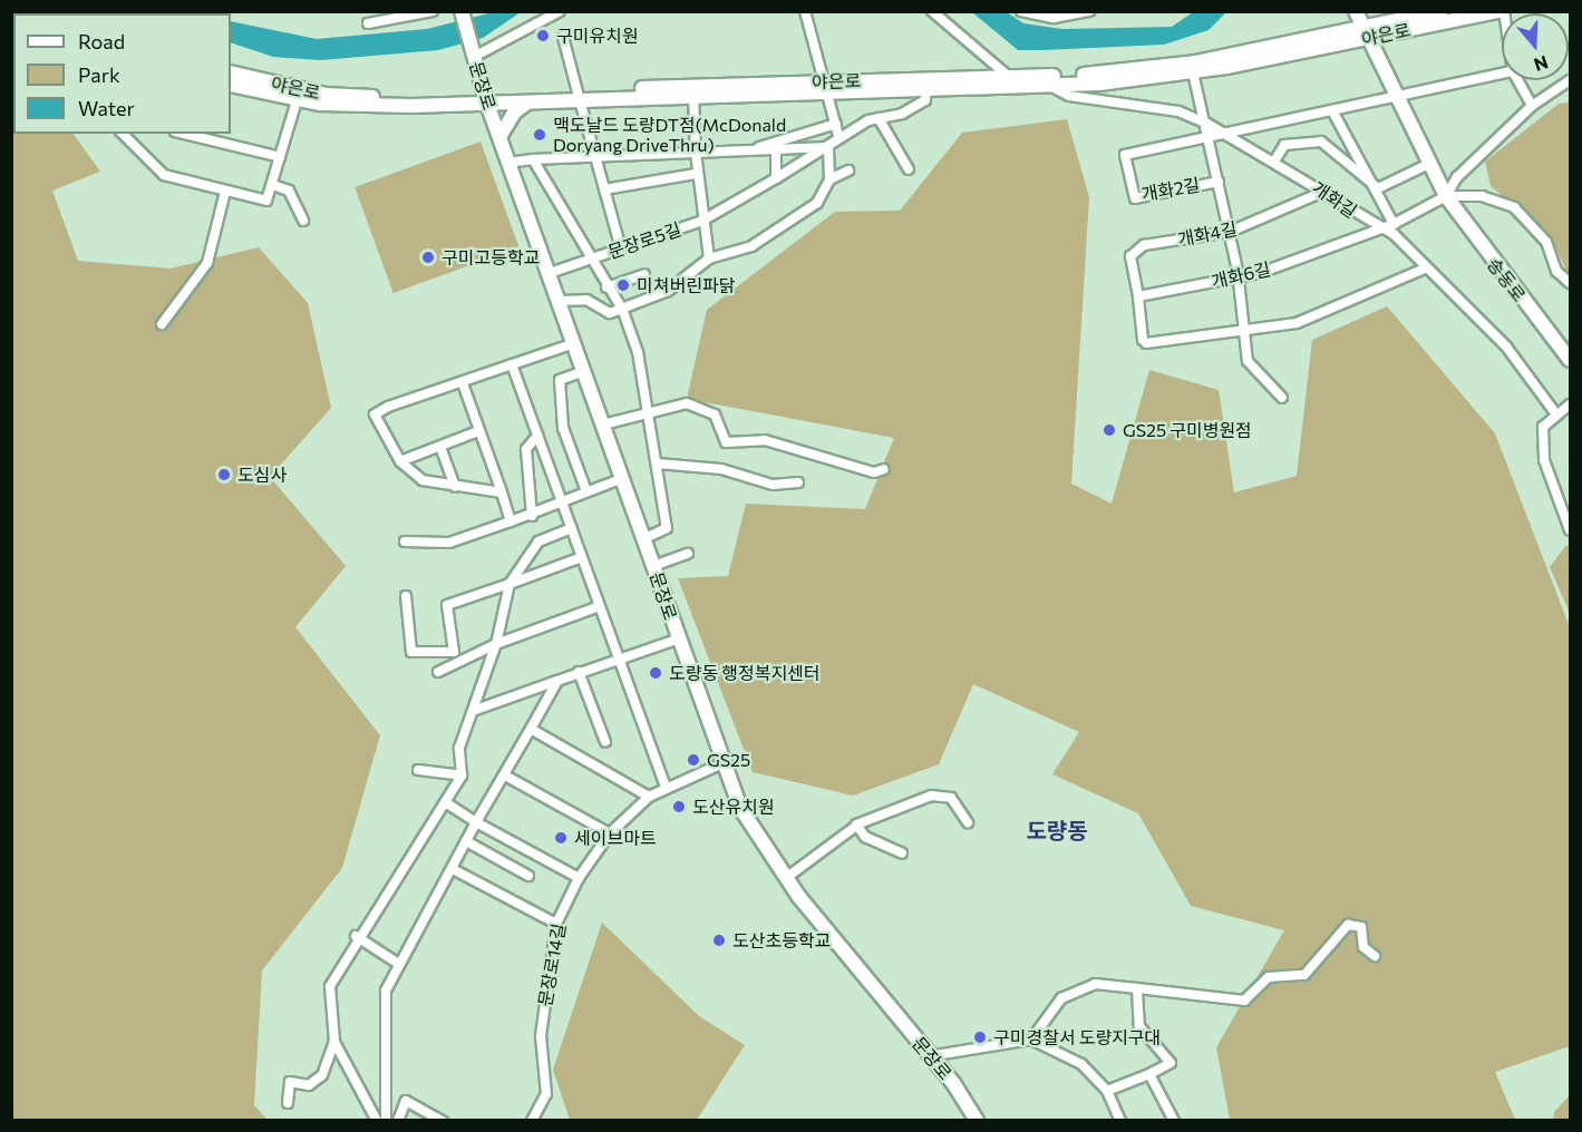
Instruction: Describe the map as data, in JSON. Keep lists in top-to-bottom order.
{
  "streets": {
    "street": [
      "야은로",
      "문장로",
      "개화2길",
      "개화길",
      "개화4길",
      "문장로5길",
      "개화6길",
      "송동로",
      "문장로14길"
    ]
  },
  "crossings": [
    ["야은로", "문장로"],
    ["야은로", "개화길"],
    ["야은로", "송동로"],
    ["문장로", "문장로5길"],
    ["문장로", "문장로14길"],
    ["개화2길", "개화길"],
    ["개화2길", "개화4길"],
    ["개화2길", "개화6길"],
    ["개화길", "개화4길"],
    ["개화길", "개화6길"],
    ["개화4길", "개화6길"]
  ],
  "districts": ["도량동"],
  "places": [
    "구미유치원",
    "맥도날드 도량DT점(McDonald Doryang DriveThru)",
    "구미고등학교",
    "미쳐버린파닭",
    "GS25 구미병원점",
    "도심사",
    "도량동 행정복지센터",
    "GS25",
    "도산유치원",
    "세이브마트",
    "도산초등학교",
    "구미경찰서 도량지구대"
  ],
  "legend": ["Road", "Park", "Water"],
  "north": "bottom"
}
